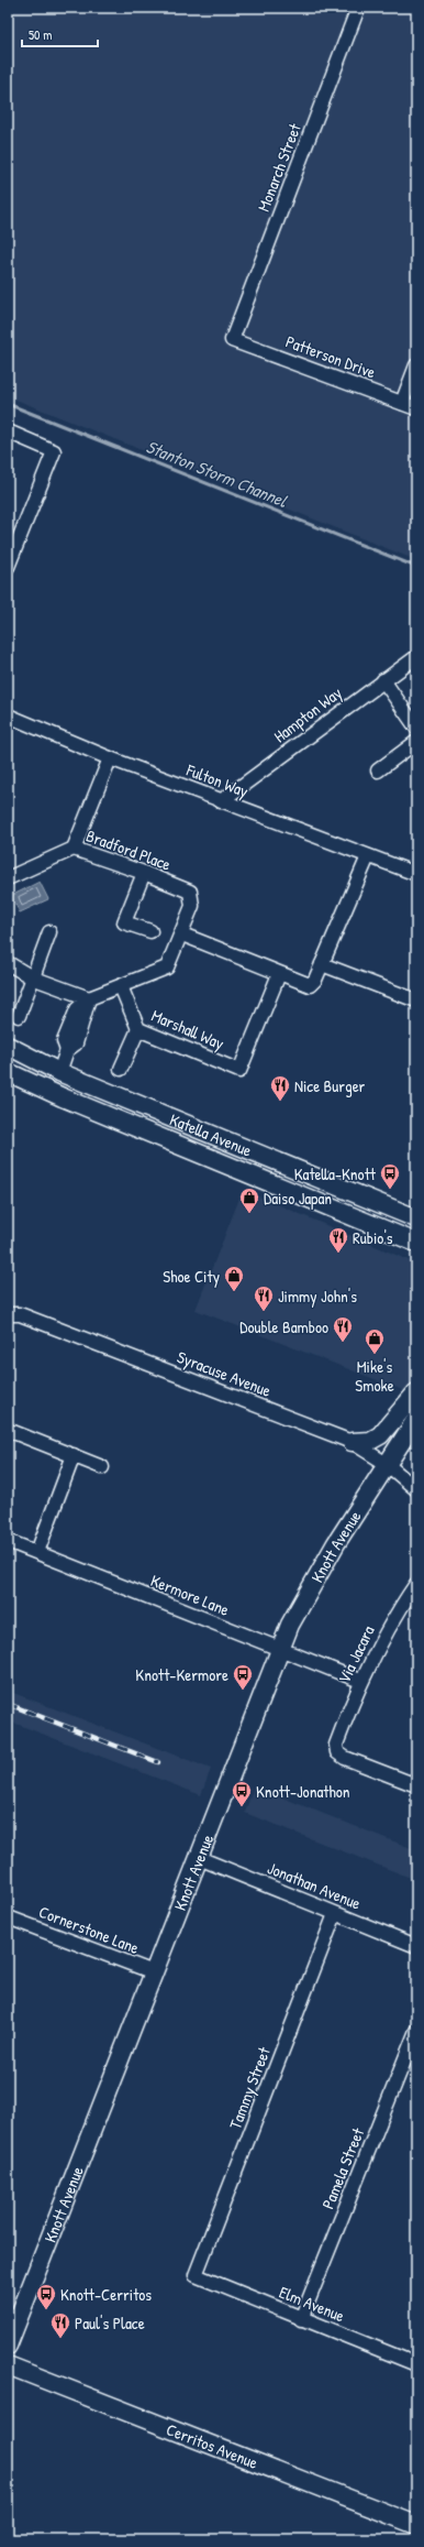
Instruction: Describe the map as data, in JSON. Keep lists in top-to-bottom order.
{
  "streets": {
    "main road": ["Katella Avenue", "Knott Avenue", "Cerritos Avenue"],
    "street": [
      "Monarch Street",
      "Patterson Drive",
      "Hampton Way",
      "Fulton Way",
      "Bradford Place",
      "Marshall Way",
      "Syracuse Avenue",
      "Kermore Lane",
      "Via Jacara",
      "Jonathan Avenue",
      "Cornerstone Lane",
      "Tammy Street",
      "Pamela Street",
      "Elm Avenue"
    ]
  },
  "crossings": [
    ["Monarch Street", "Patterson Drive"],
    ["Hampton Way", "Fulton Way"],
    ["Syracuse Avenue", "Knott Avenue"],
    ["Knott Avenue", "Kermore Lane"],
    ["Knott Avenue", "Jonathan Avenue"],
    ["Knott Avenue", "Cornerstone Lane"],
    ["Kermore Lane", "Via Jacara"],
    ["Jonathan Avenue", "Tammy Street"],
    ["Tammy Street", "Elm Avenue"],
    ["Pamela Street", "Elm Avenue"]
  ],
  "water": ["Stanton Storm Channel"],
  "places": {
    "restaurant": [
      "Nice Burger",
      "Rubio's",
      "Jimmy John's",
      "Double Bamboo",
      "Paul's Place"
    ],
    "bus stop": [
      "Katella-Knott",
      "Knott-Kermore",
      "Knott-Jonathon",
      "Knott-Cerritos"
    ],
    "shop": ["Daiso Japan", "Shoe City", "Mike's Smoke"]
  },
  "scale_bar": "50 m"
}
